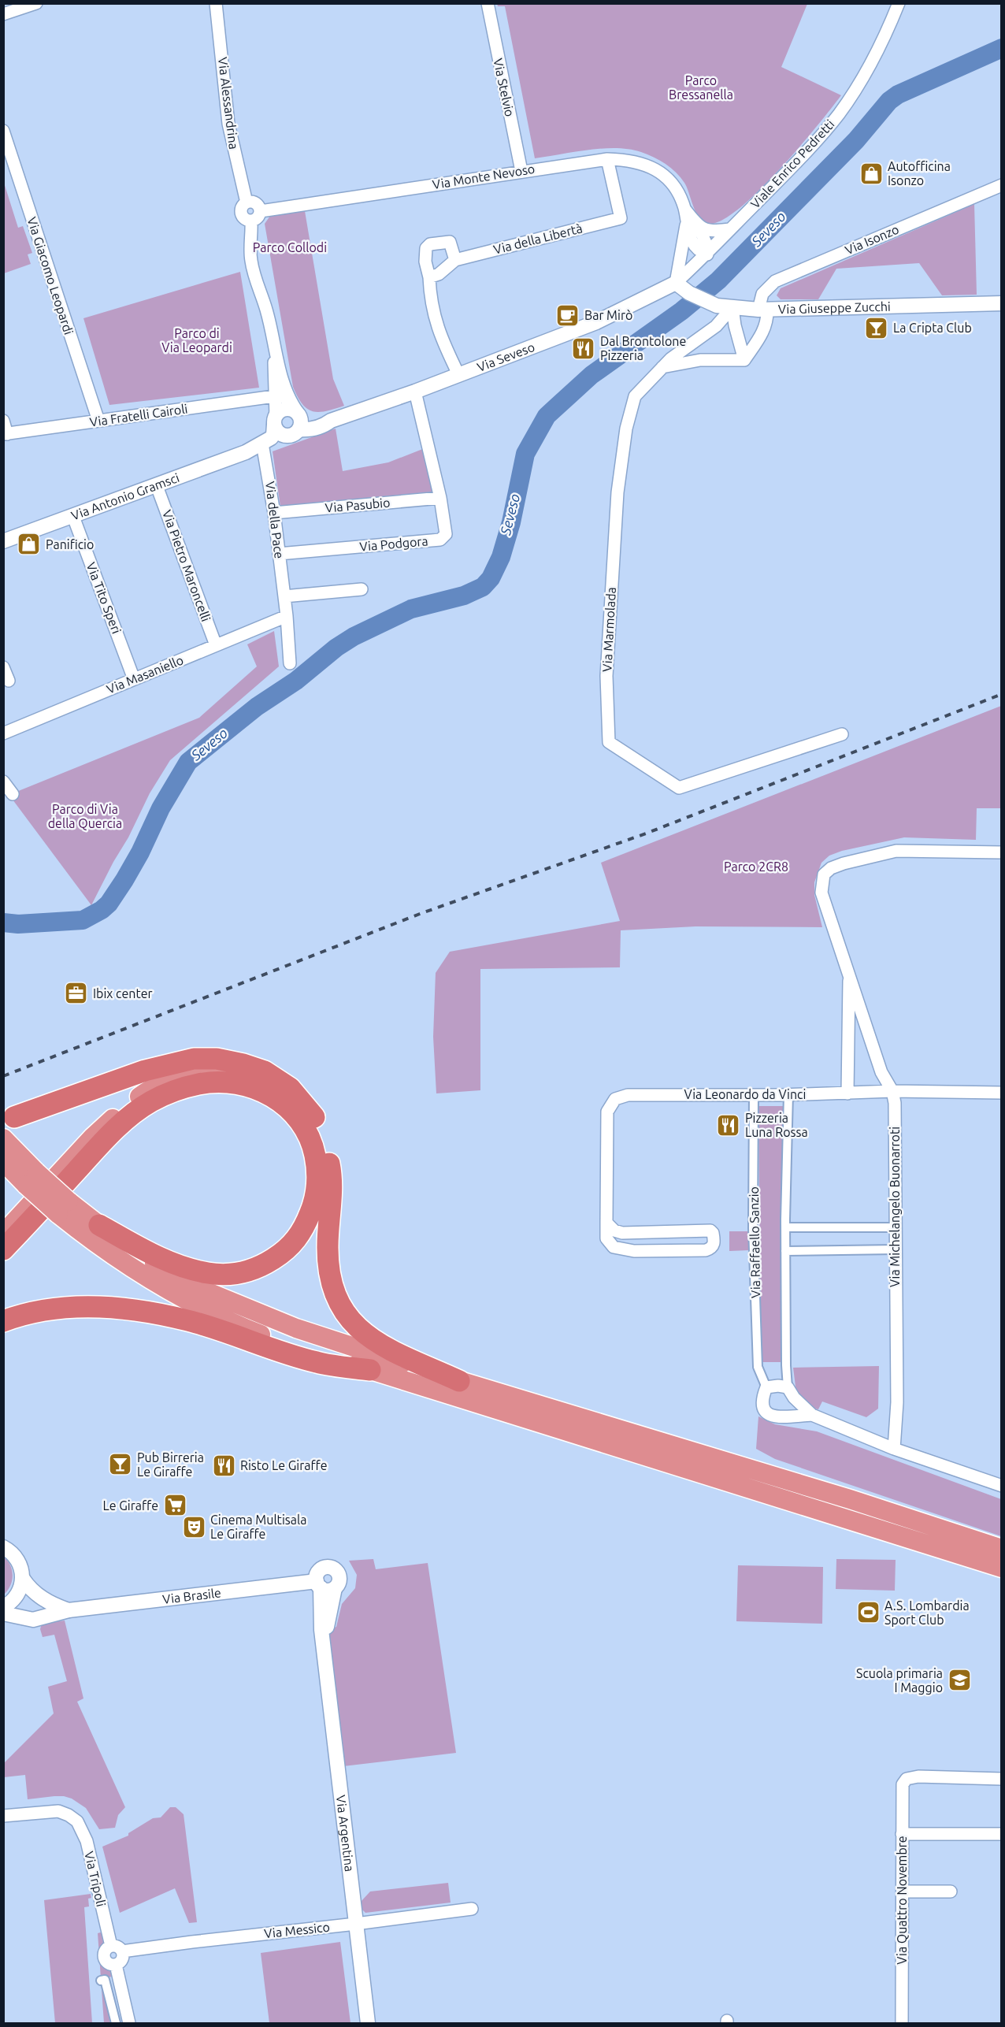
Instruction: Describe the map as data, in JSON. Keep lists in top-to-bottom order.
{
  "streets": {
    "street": [
      "Via Stelvio",
      "Via Alessandrina",
      "Viale Enrico Pedretti",
      "Via Monte Nevoso",
      "Via della Libertà",
      "Via Isonzo",
      "Via Giacomo Leopardi",
      "Via Giuseppe Zucchi",
      "Via Seveso",
      "Via Fratelli Cairoli",
      "Via Antonio Gramsci",
      "Via Pasubio",
      "Via della Pace",
      "Via Podgora",
      "Via Pietro Maroncelli",
      "Via Tito Speri",
      "Via Marmolada",
      "Via Masaniello",
      "Via Leonardo da Vinci",
      "Via Michelangelo Buonarroti",
      "Via Raffaello Sanzio",
      "Via Brasile",
      "Via Argentina",
      "Via Tripoli",
      "Via Quattro Novembre",
      "Via Messico"
    ]
  },
  "crossings": [
    ["Via Stelvio", "Via Monte Nevoso"],
    ["Via Alessandrina", "Via Monte Nevoso"],
    ["Viale Enrico Pedretti", "Via Monte Nevoso"],
    ["Viale Enrico Pedretti", "Via Giuseppe Zucchi"],
    ["Viale Enrico Pedretti", "Via Seveso"],
    ["Via Monte Nevoso", "Via della Libertà"],
    ["Via Isonzo", "Via Giuseppe Zucchi"],
    ["Via Giacomo Leopardi", "Via Fratelli Cairoli"],
    ["Via Giuseppe Zucchi", "Via Seveso"],
    ["Via Giuseppe Zucchi", "Via Marmolada"],
    ["Via Seveso", "Via Antonio Gramsci"],
    ["Via Seveso", "Via Podgora"],
    ["Via Antonio Gramsci", "Via della Pace"],
    ["Via Antonio Gramsci", "Via Pietro Maroncelli"],
    ["Via Antonio Gramsci", "Via Tito Speri"],
    ["Via Pasubio", "Via della Pace"],
    ["Via Pasubio", "Via Podgora"],
    ["Via della Pace", "Via Podgora"],
    ["Via della Pace", "Via Masaniello"],
    ["Via Pietro Maroncelli", "Via Masaniello"],
    ["Via Tito Speri", "Via Masaniello"],
    ["Via Leonardo da Vinci", "Via Michelangelo Buonarroti"],
    ["Via Leonardo da Vinci", "Via Raffaello Sanzio"],
    ["Via Brasile", "Via Argentina"],
    ["Via Argentina", "Via Messico"],
    ["Via Tripoli", "Via Messico"]
  ],
  "water": ["Seveso"],
  "parks": [
    "Parco Bressanella",
    "Parco Collodi",
    "Parco di Via Leopardi",
    "Parco di Via della Quercia",
    "Parco 2CR8"
  ],
  "places": {
    "shop": ["Autofficina Isonzo", "Panificio"],
    "cafe": ["Bar Mirò"],
    "bar": ["La Cripta Club", "Pub Birreria Le Giraffe"],
    "restaurant": ["Dal Brontolone Pizzeria", "Pizzeria Luna Rossa", "Risto Le Giraffe"],
    "office": ["Ibix center"],
    "supermarket": ["Le Giraffe"],
    "theatre": ["Cinema Multisala Le Giraffe"],
    "sports": ["A.S. Lombardia Sport Club"],
    "school or university": ["Scuola primaria I Maggio"]
  }
}
